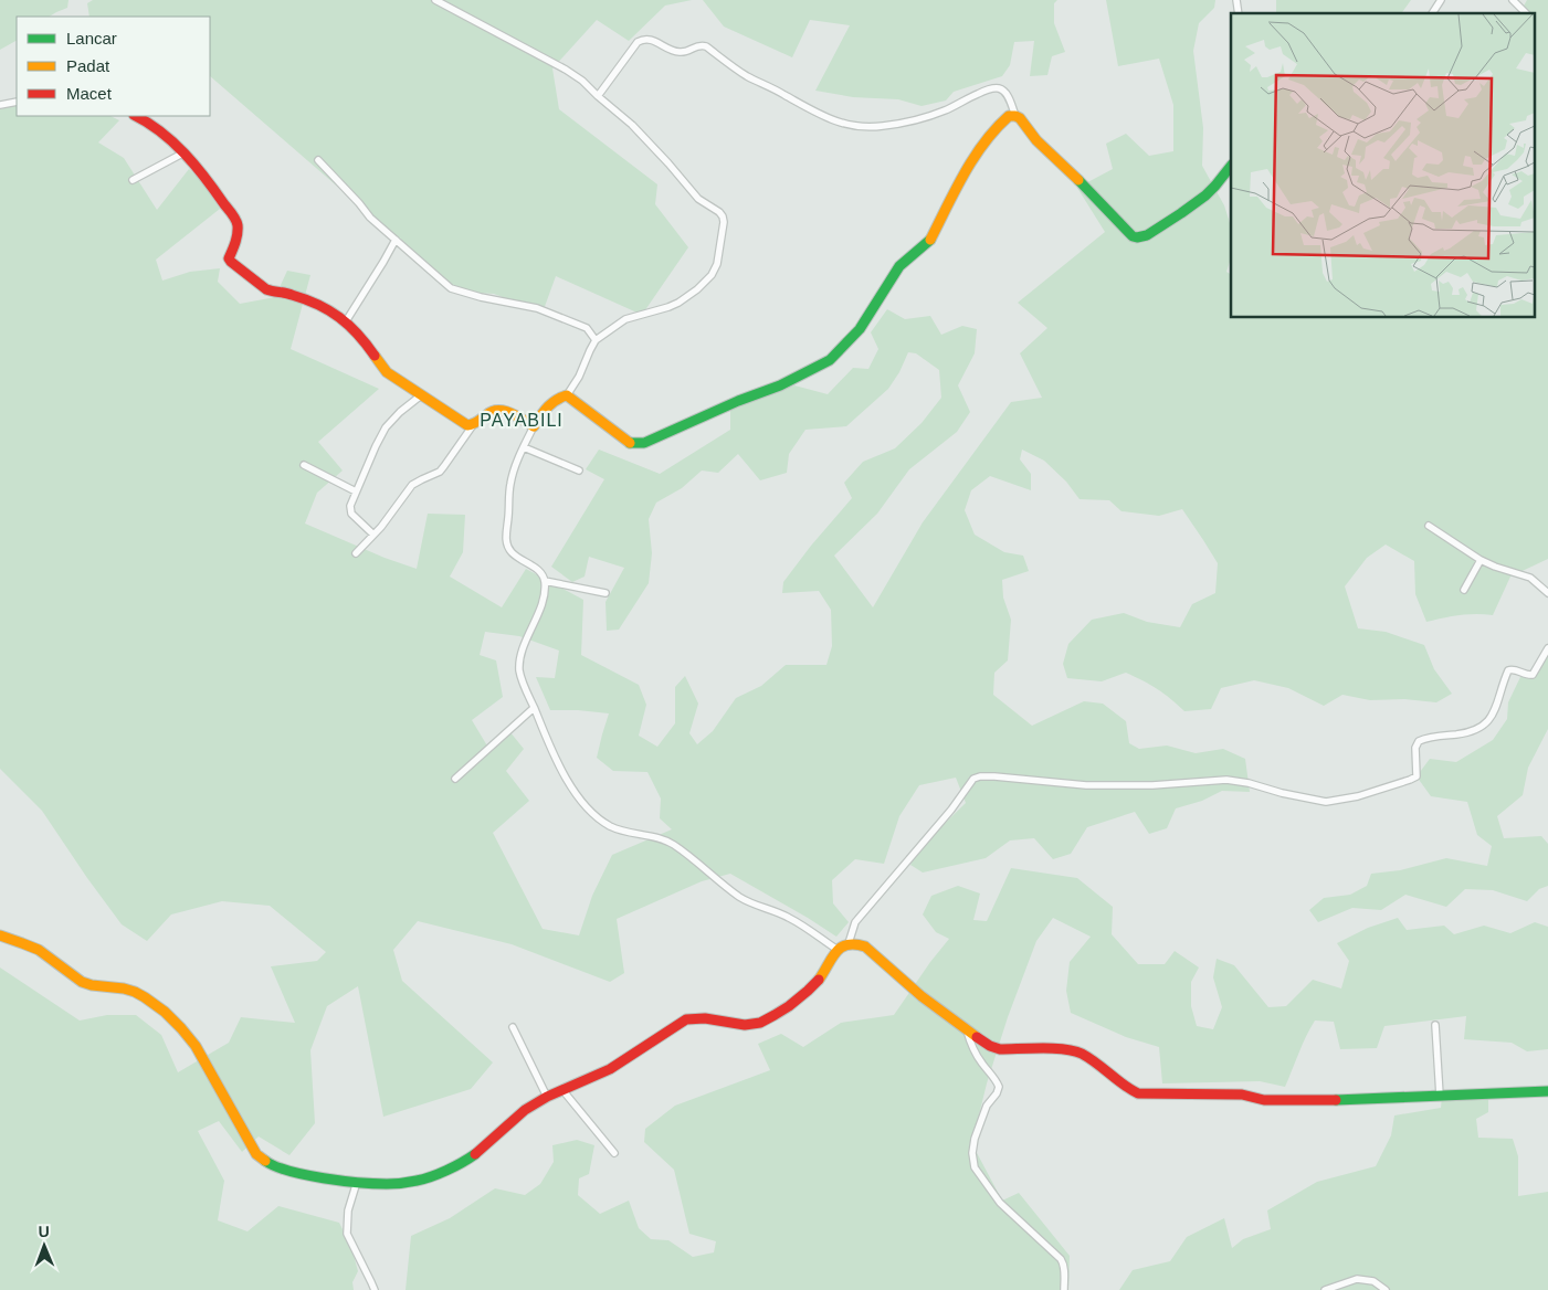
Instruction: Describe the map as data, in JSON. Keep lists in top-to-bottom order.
{
  "districts": ["PAYABILI"],
  "legend": ["Lancar", "Padat", "Macet"],
  "north": "top"
}
